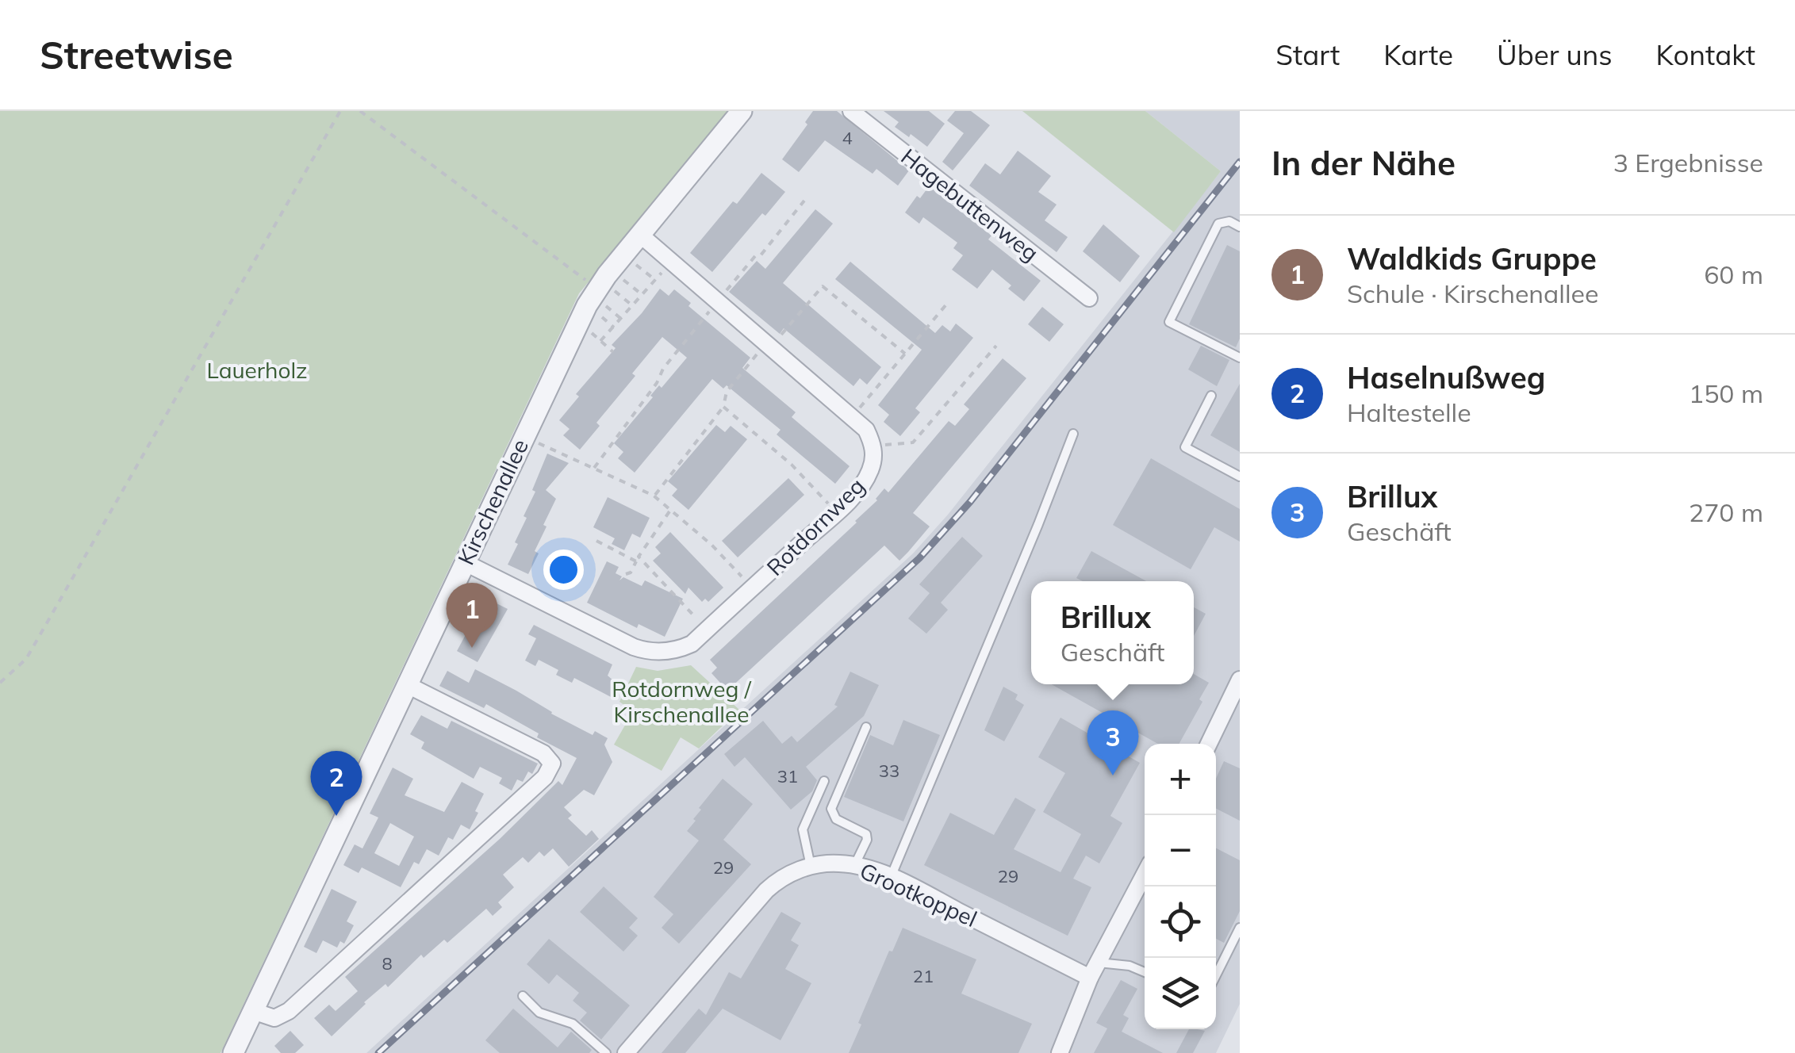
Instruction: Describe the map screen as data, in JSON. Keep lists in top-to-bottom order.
{
  "streets": {
    "street": [
      "Hagebuttenweg",
      "Kirschenallee",
      "Rotdornweg",
      "Grootkoppel"
    ]
  },
  "crossings": [
    ["Kirschenallee", "Rotdornweg"]
  ],
  "parks": ["Lauerholz", "Rotdornweg / Kirschenallee"],
  "house_numbers": [
    "4",
    "33",
    "31",
    "29",
    "29",
    "8",
    "21"
  ],
  "page": {
    "header": "Streetwise",
    "nav": [
      "Start",
      "Karte",
      "Über uns",
      "Kontakt"
    ],
    "heading": ["In der Nähe", "3 Ergebnisse"],
    "list": [
      {
        "mark": "1",
        "name": "Waldkids Gruppe",
        "note": "Schule · Kirschenallee",
        "value": "60 m"
      },
      {
        "mark": "2",
        "name": "Haselnußweg",
        "note": "Haltestelle",
        "value": "150 m"
      },
      {
        "mark": "3",
        "name": "Brillux",
        "note": "Geschäft",
        "value": "270 m"
      }
    ],
    "popup": ["Brillux", "Geschäft"],
    "pins": ["1", "3", "2"],
    "map_buttons": ["+", "−"]
  }
}
